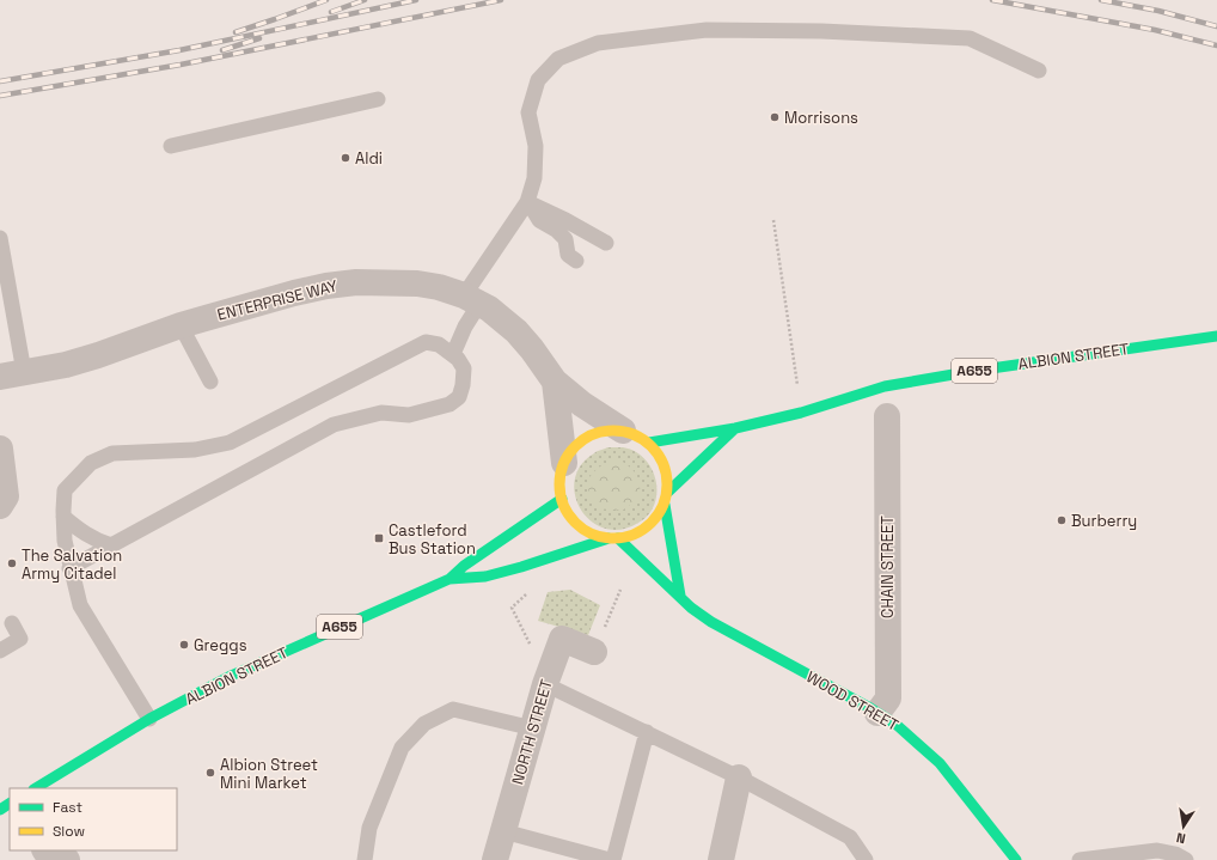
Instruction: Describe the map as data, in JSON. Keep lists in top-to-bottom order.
{
  "streets": {
    "main road": ["ALBION STREET", "A655", "WOOD STREET"],
    "street": ["ENTERPRISE WAY", "CHAIN STREET", "NORTH STREET"]
  },
  "crossings": [
    ["ENTERPRISE WAY", "ALBION STREET"],
    ["ENTERPRISE WAY", "A655"],
    ["ENTERPRISE WAY", "WOOD STREET"],
    ["ALBION STREET", "A655"],
    ["ALBION STREET", "WOOD STREET"],
    ["A655", "WOOD STREET"],
    ["CHAIN STREET", "WOOD STREET"]
  ],
  "places": {
    "other": [
      "Morrisons",
      "Aldi",
      "Burberry",
      "The Salvation Army Citadel",
      "Greggs",
      "Albion Street Mini Market"
    ],
    "transit": ["Castleford Bus Station"]
  },
  "legend": ["Fast", "Slow"],
  "north": "bottom"
}
